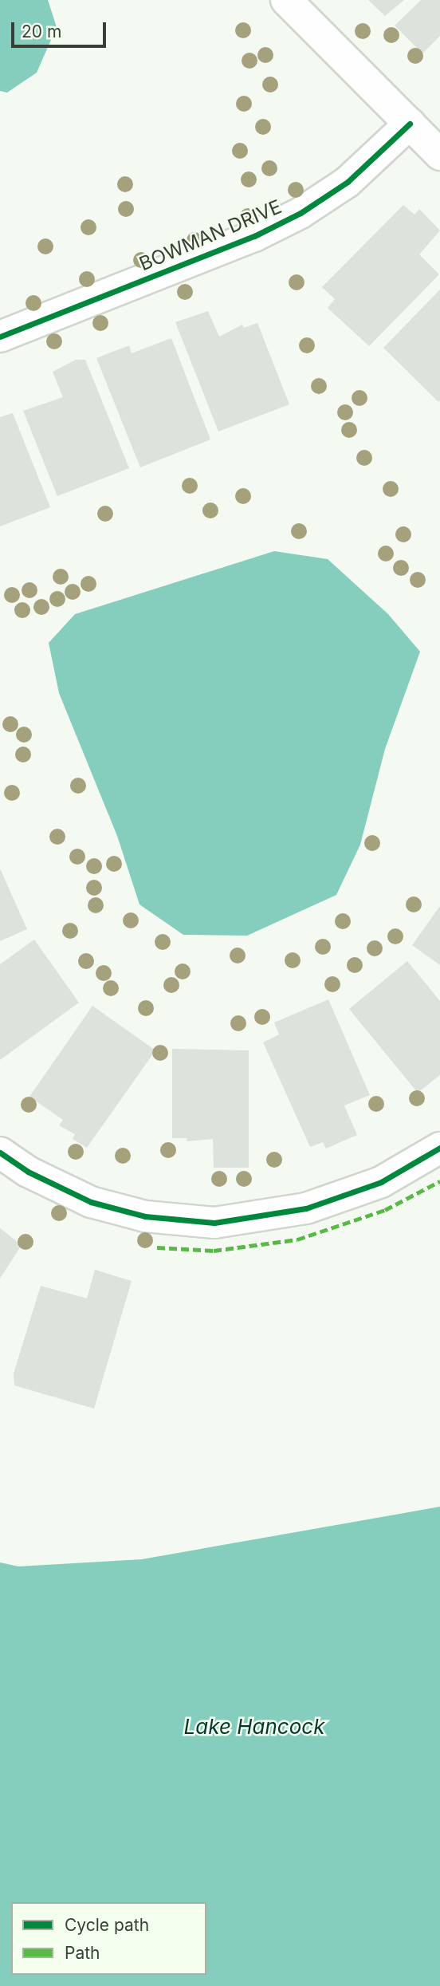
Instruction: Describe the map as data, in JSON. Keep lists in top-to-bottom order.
{
  "streets": {
    "street": ["BOWMAN DRIVE"]
  },
  "water": ["Lake Hancock"],
  "legend": ["Cycle path", "Path"],
  "scale_bar": "20 m"
}
